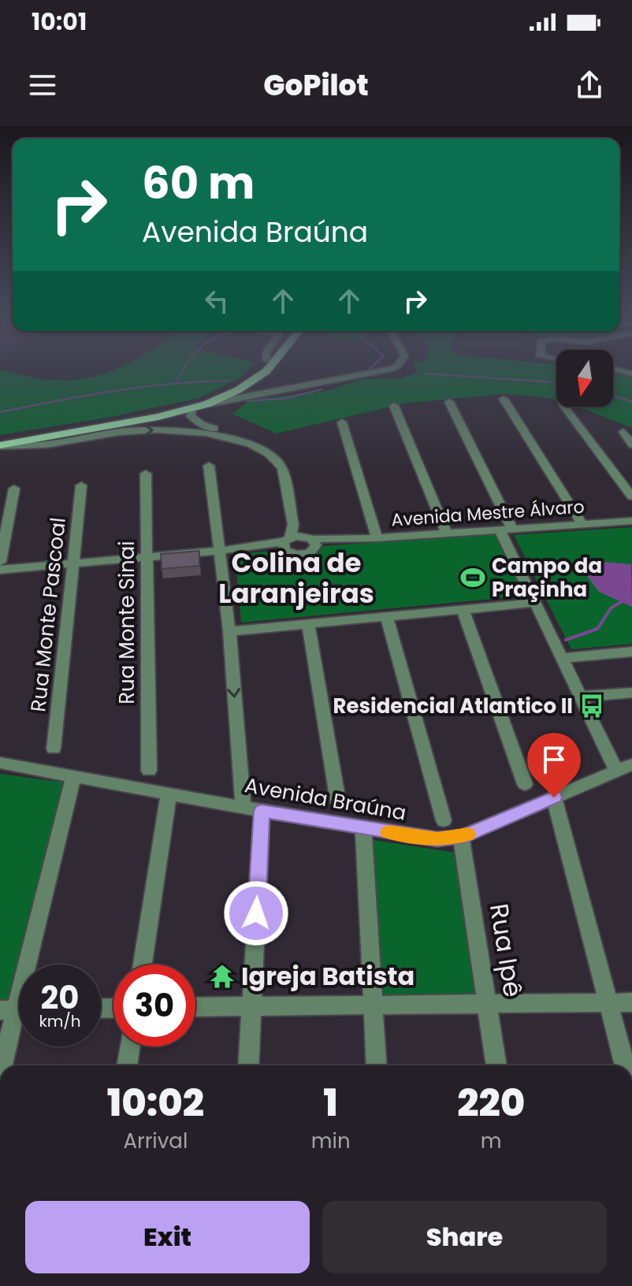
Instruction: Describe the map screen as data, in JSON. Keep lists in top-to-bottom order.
{
  "streets": {
    "street": [
      "Avenida Mestre Álvaro",
      "Rua Monte Pascoal",
      "Rua Monte Sinai",
      "Avenida Braúna",
      "Rua Ipê"
    ]
  },
  "crossings": [
    ["Avenida Braúna", "Rua Ipê"]
  ],
  "districts": ["Colina de Laranjeiras"],
  "places": {
    "sports": ["Campo da Praçinha"],
    "bus stop": ["Residencial Atlantico II"],
    "temple": ["Igreja Batista"]
  },
  "north": "bottom",
  "page": {
    "status": "10:01",
    "header": "GoPilot",
    "turn": ["60 m", "Avenida Braúna"],
    "speed": "20 km/h",
    "limit": "30",
    "eta": [
      "10:02",
      "Arrival",
      "1",
      "min",
      "220",
      "m"
    ],
    "buttons": ["Exit", "Share"]
  }
}
